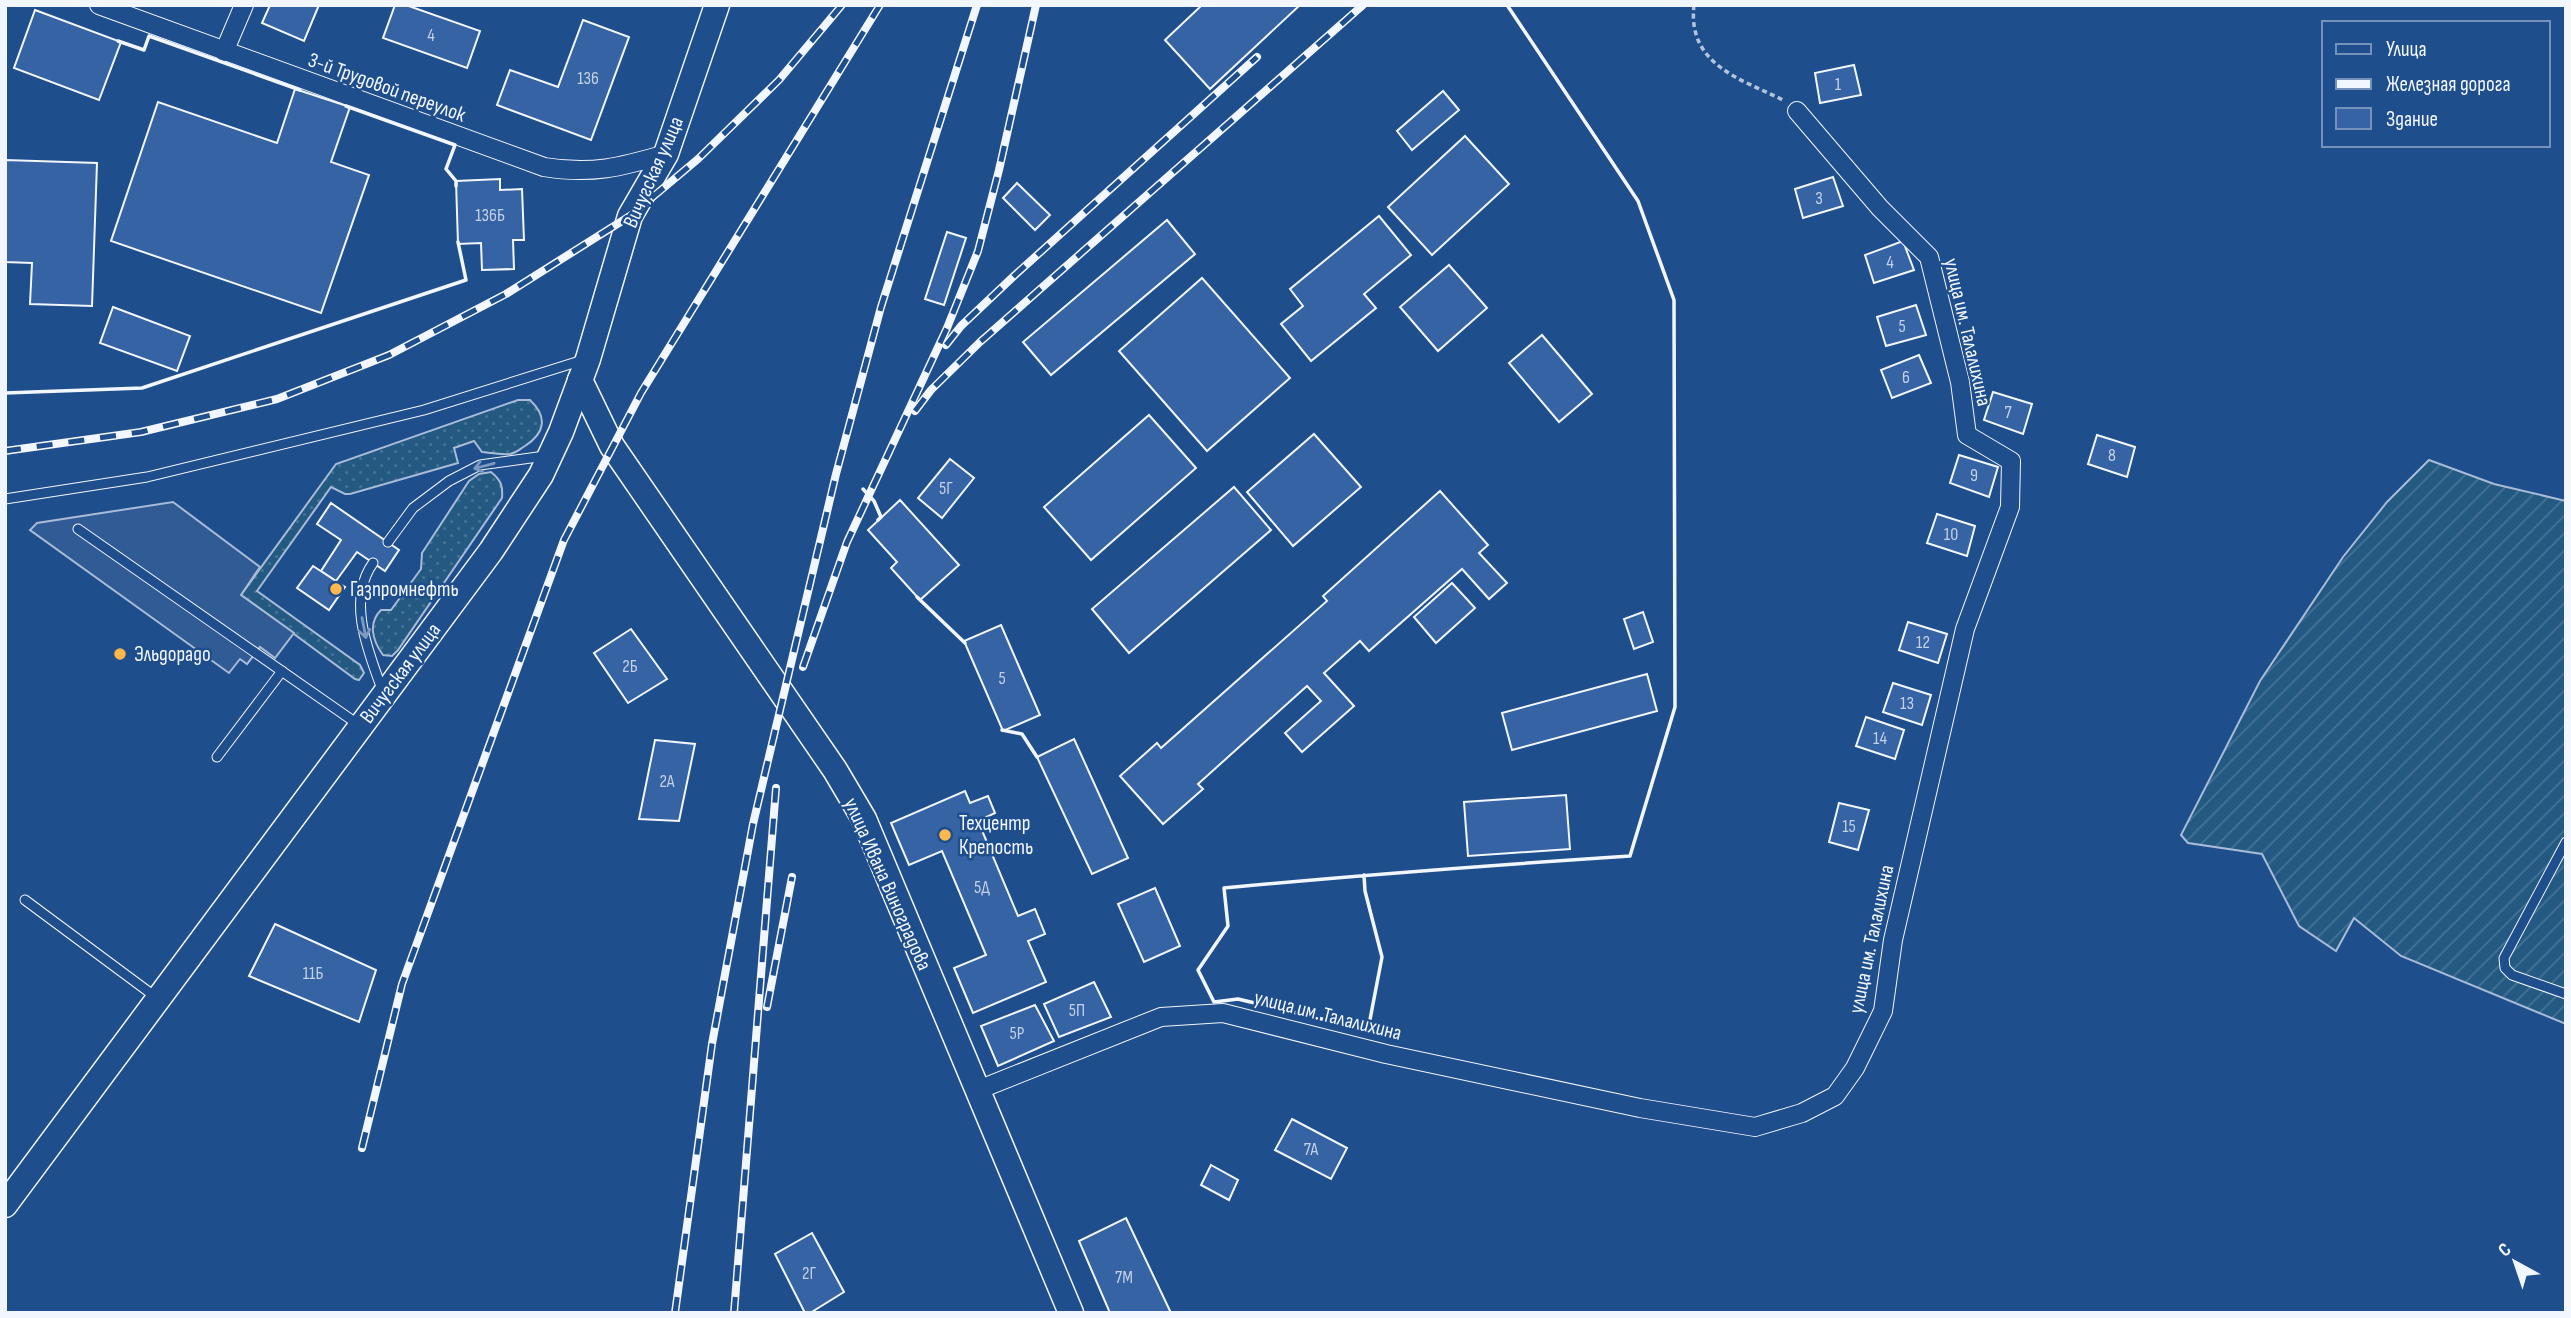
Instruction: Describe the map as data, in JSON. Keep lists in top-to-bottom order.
{
  "streets": {
    "main road": ["Вичугская улица", "улица Ивана Виноградова"],
    "street": ["3-й Трудовой переулок", "улица им. Талалихина"]
  },
  "crossings": [
    ["3-й Трудовой переулок", "Вичугская улица"],
    ["Вичугская улица", "улица Ивана Виноградова"],
    ["улица им. Талалихина", "улица Ивана Виноградова"]
  ],
  "places": ["Газпромнефть", "Эльдорадо", "Техцентр Крепость"],
  "house_numbers": [
    "4",
    "136",
    "1",
    "3",
    "136Б",
    "4",
    "5",
    "6",
    "7",
    "8",
    "9",
    "5Г",
    "10",
    "12",
    "2Б",
    "5",
    "13",
    "14",
    "2А",
    "15",
    "5Д",
    "11Б",
    "5П",
    "5Р",
    "7А",
    "2Г",
    "7М"
  ],
  "legend": ["Улица", "Железная дорога", "Здание"],
  "north": "top left"
}
